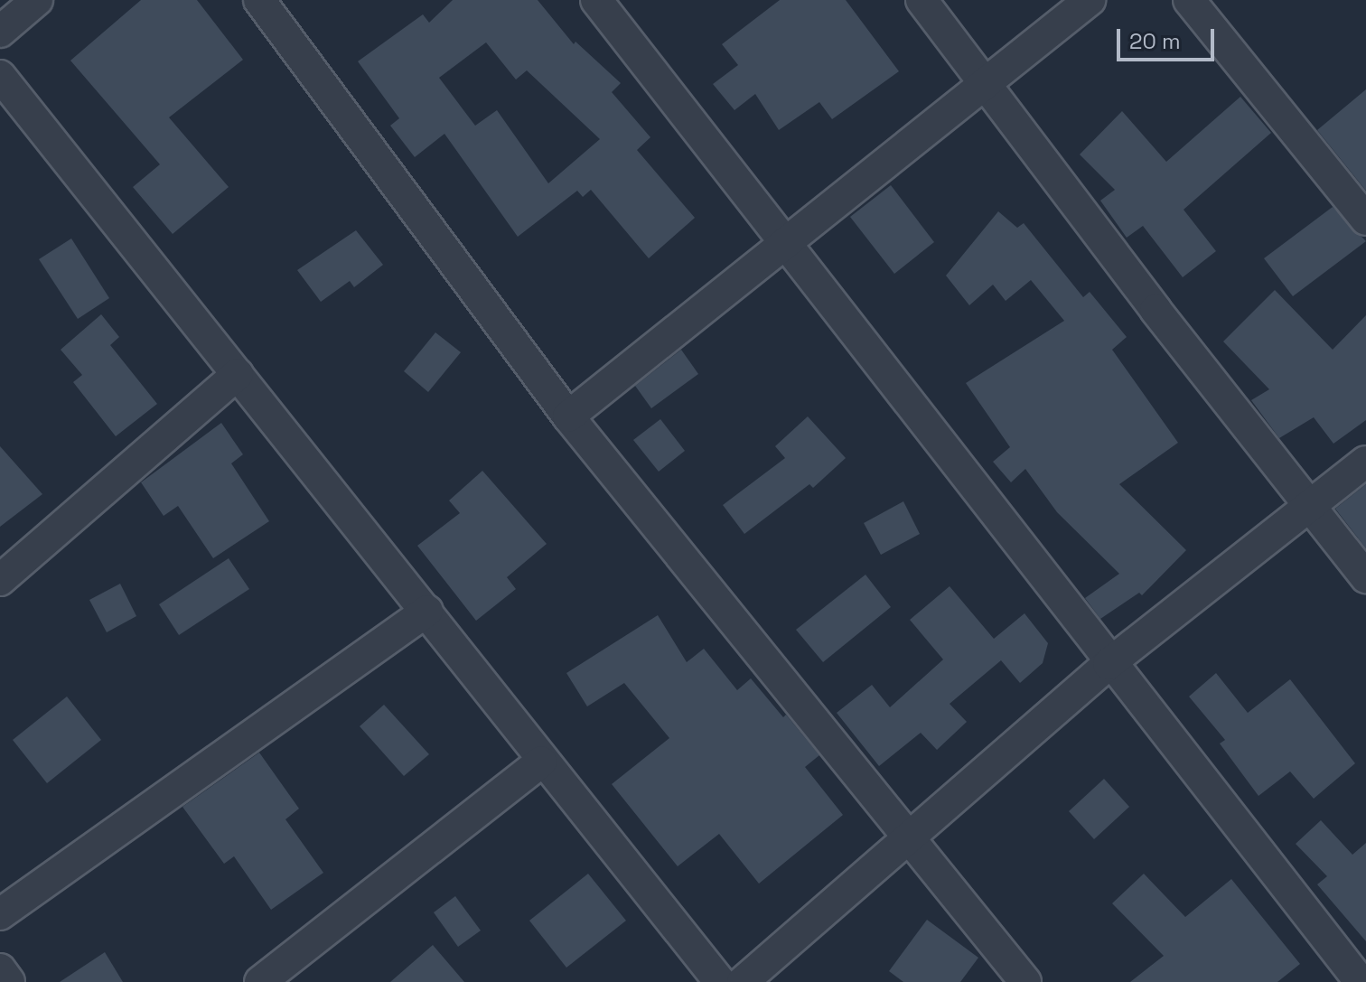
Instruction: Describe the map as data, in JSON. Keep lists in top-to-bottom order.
{
  "scale_bar": "20 m"
}
